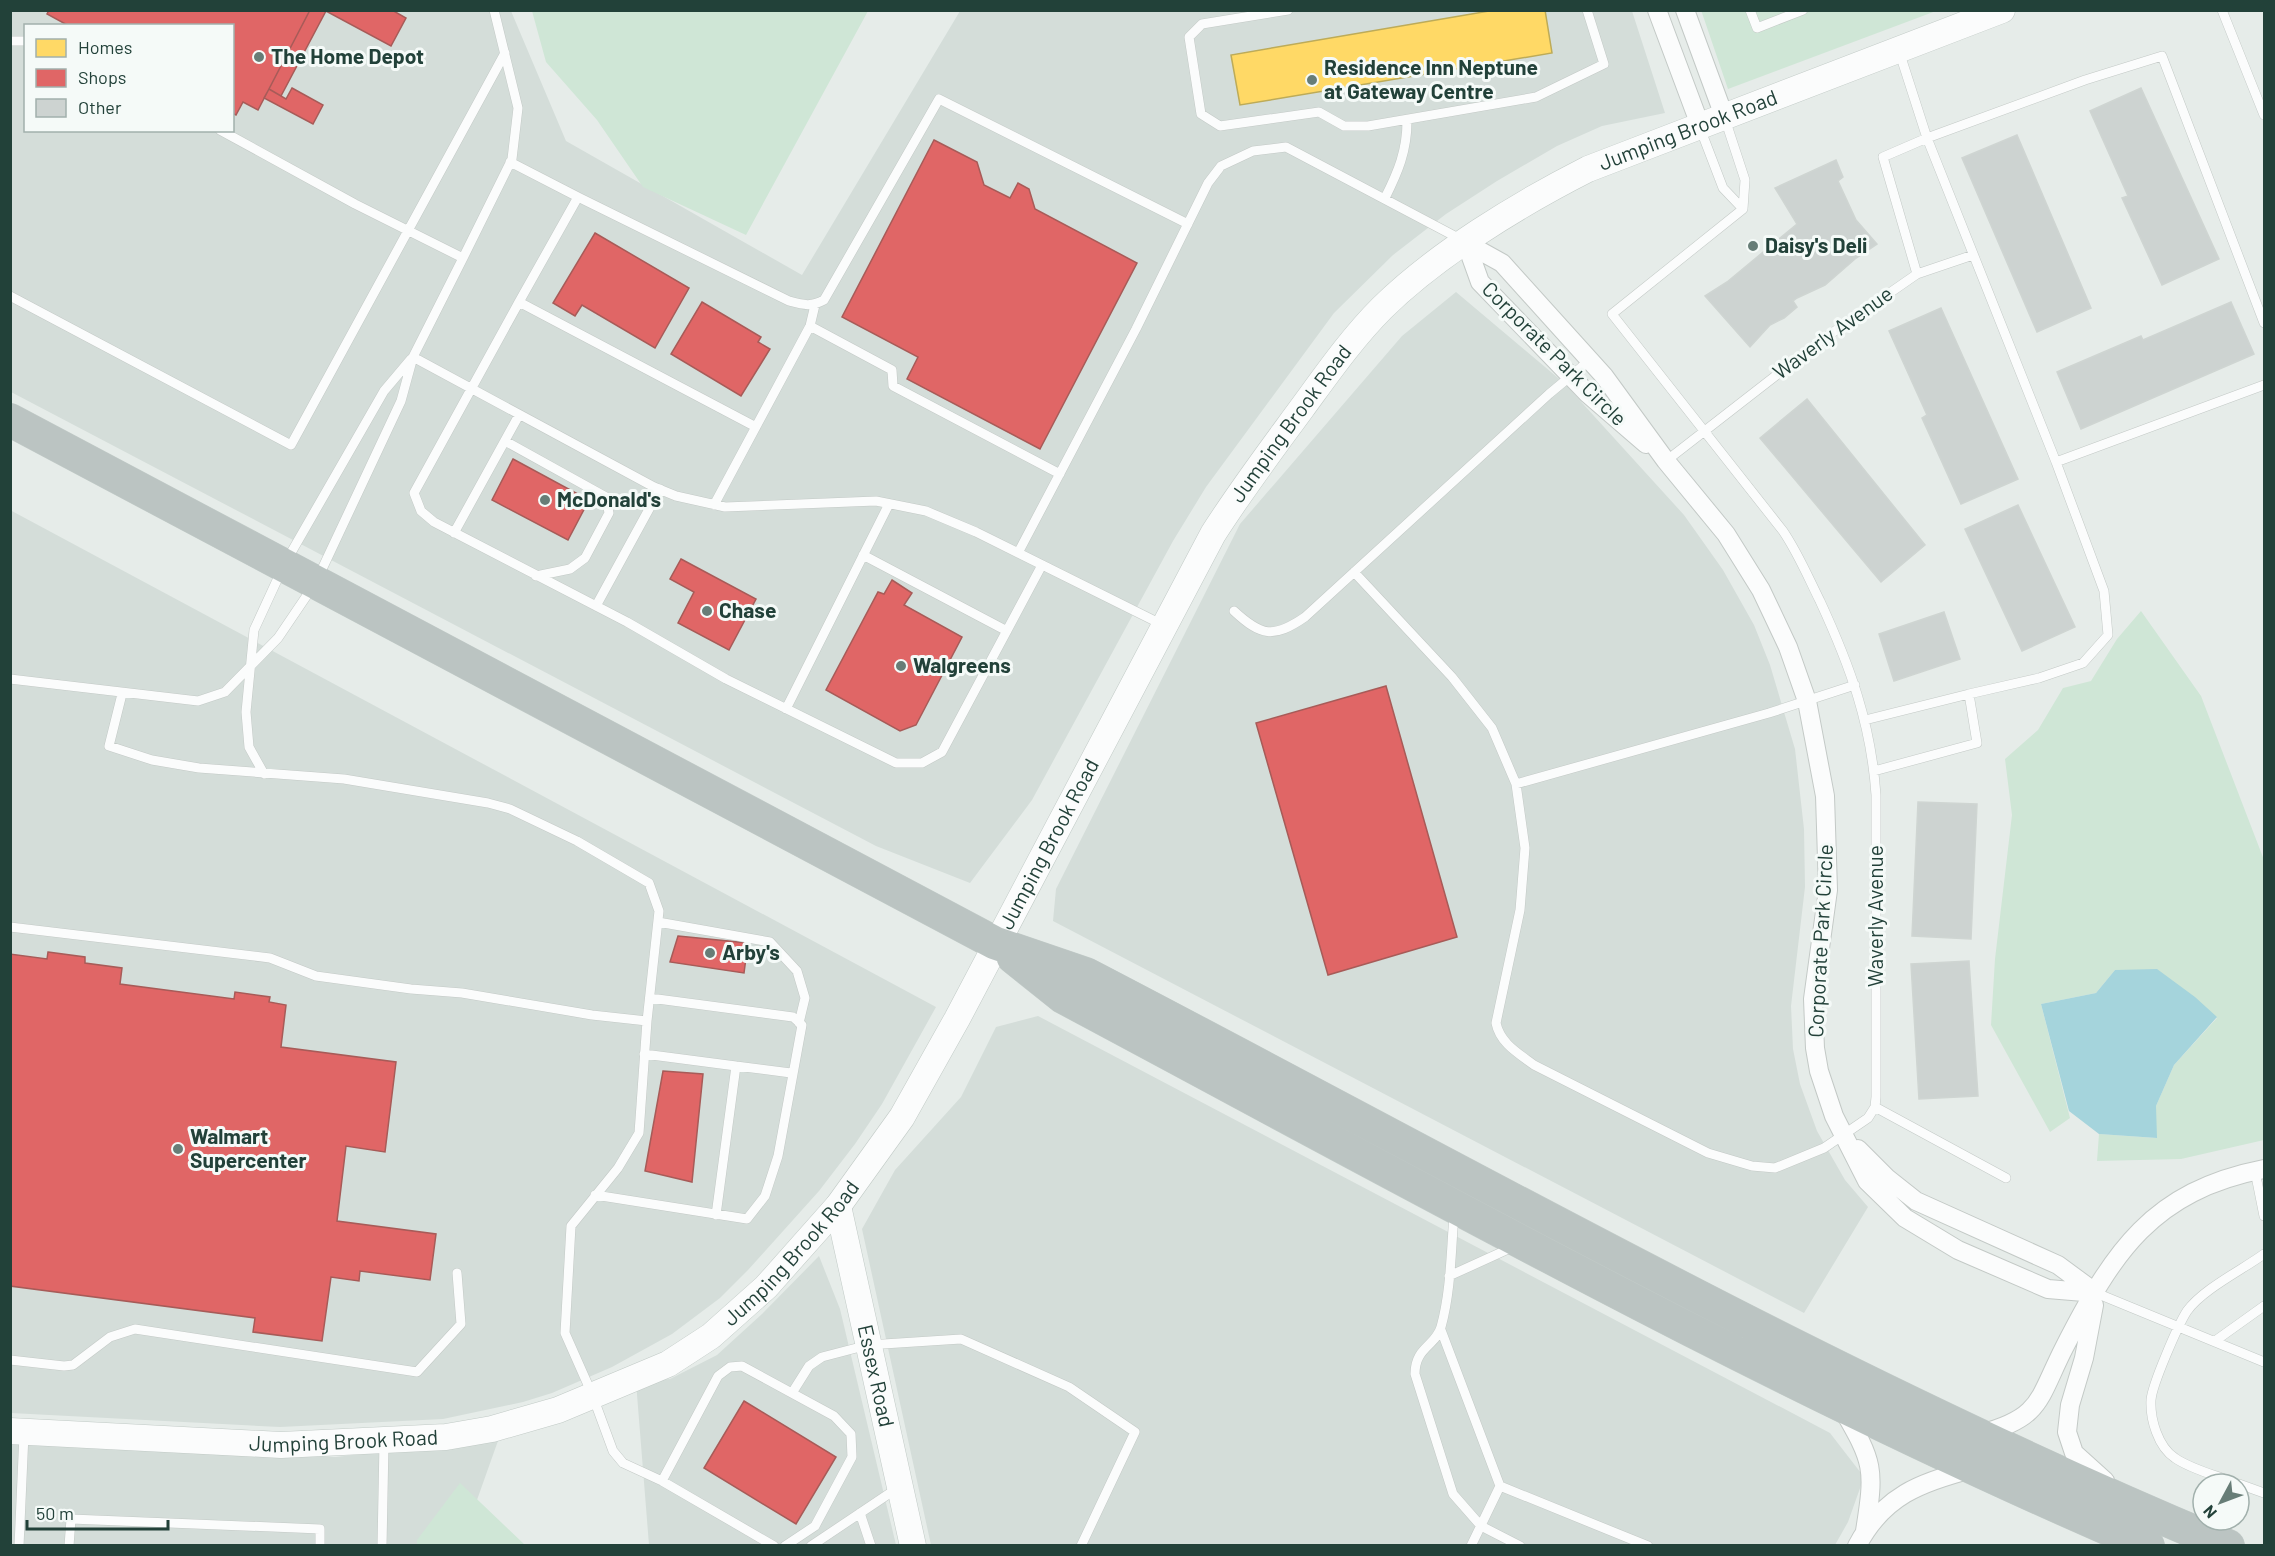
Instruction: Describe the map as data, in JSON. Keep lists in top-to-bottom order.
{
  "streets": {
    "street": ["Jumping Brook Road", "Corporate Park Circle", "Essex Road"],
    "lane": ["Waverly Avenue"]
  },
  "crossings": [
    ["Jumping Brook Road", "Corporate Park Circle"],
    ["Jumping Brook Road", "Essex Road"],
    ["Waverly Avenue", "Corporate Park Circle"]
  ],
  "places": [
    "The Home Depot",
    "Residence Inn Neptune at Gateway Centre",
    "Daisy's Deli",
    "McDonald's",
    "Chase",
    "Walgreens",
    "Arby's",
    "Walmart Supercenter"
  ],
  "legend": ["Homes", "Shops", "Other"],
  "scale_bar": "50 m",
  "north": "bottom left"
}
